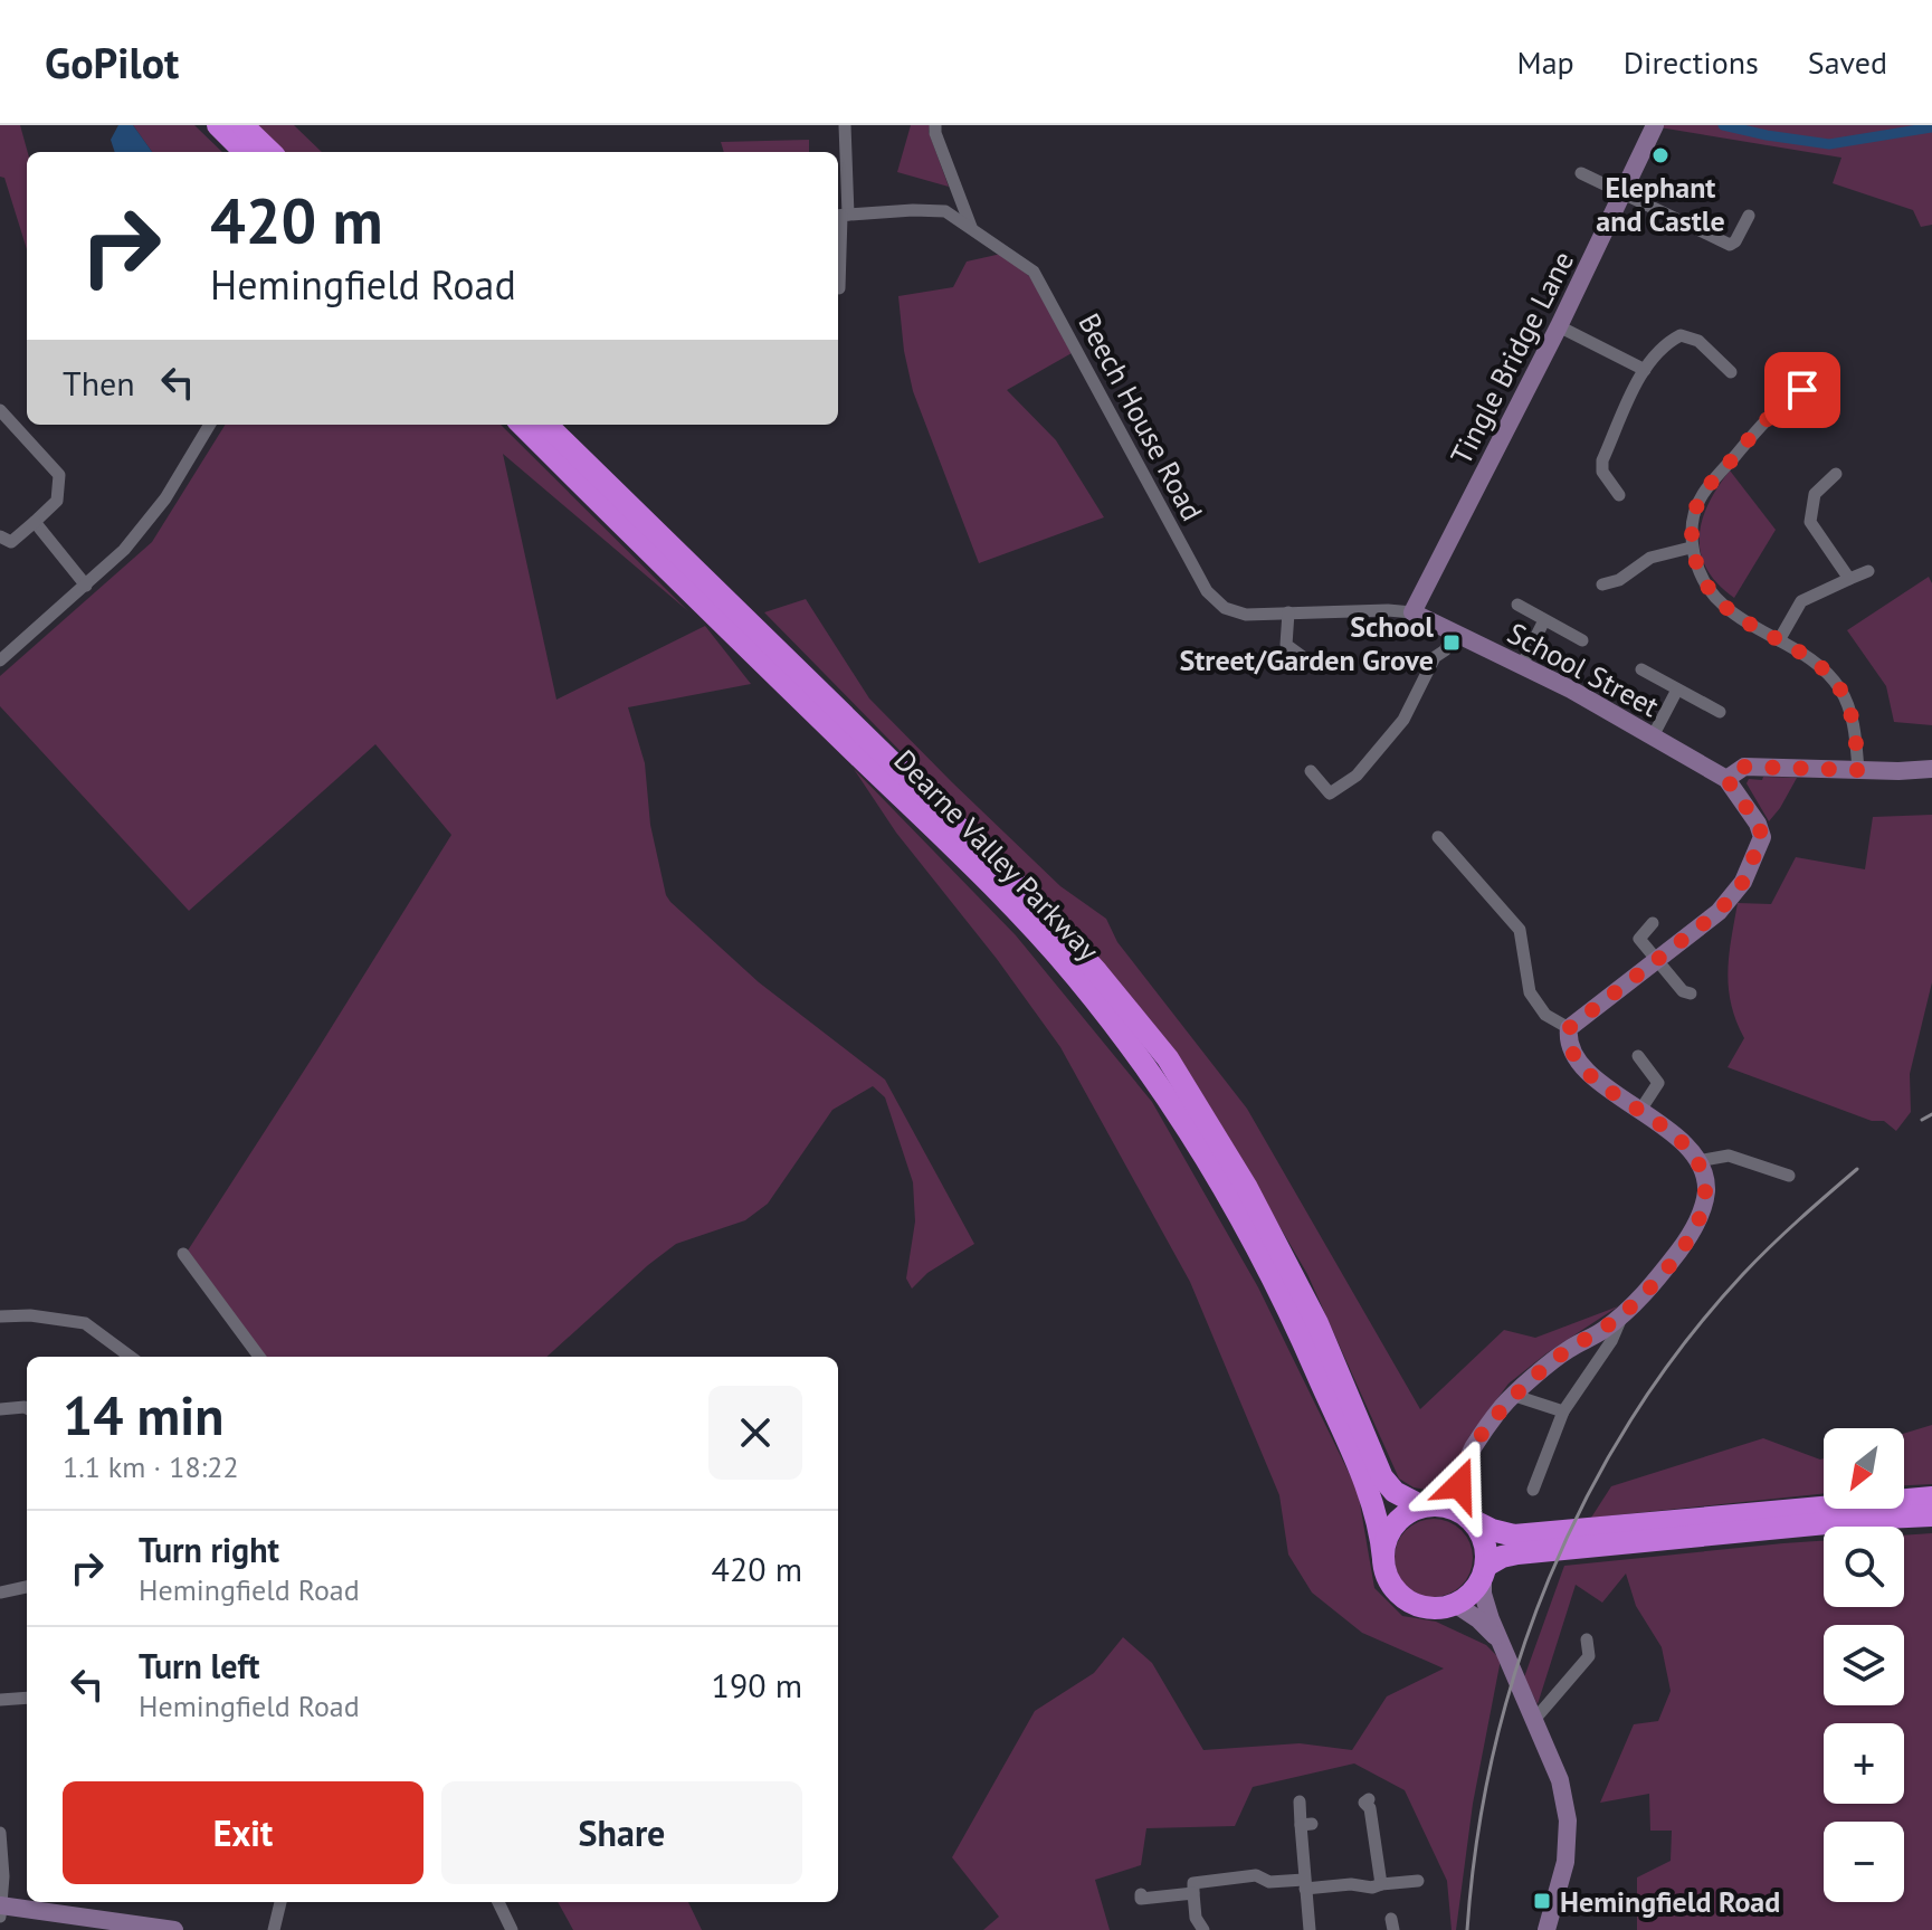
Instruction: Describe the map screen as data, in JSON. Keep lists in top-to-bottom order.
{
  "streets": {
    "highway": ["Dearne Valley Parkway"],
    "street": ["Tingle Bridge Lane", "Beech House Road", "School Street"]
  },
  "crossings": [
    ["Tingle Bridge Lane", "Beech House Road"],
    ["Tingle Bridge Lane", "School Street"],
    ["Beech House Road", "School Street"]
  ],
  "places": {
    "other": ["Elephant and Castle"],
    "transit": ["School Street/Garden Grove", "Hemingfield Road"]
  },
  "north": "bottom left",
  "page": {
    "header": "GoPilot",
    "nav": ["Map", "Directions", "Saved"],
    "turn": ["420 m", "Hemingfield Road"],
    "then": "Then",
    "heading": ["14 min", "1.1 km · 18:22"],
    "map_buttons": ["+", "−"],
    "list": [
      {
        "name": "Turn right",
        "note": "Hemingfield Road",
        "value": "420 m"
      },
      {
        "name": "Turn left",
        "note": "Hemingfield Road",
        "value": "190 m"
      }
    ],
    "buttons": ["Exit", "Share"]
  }
}
